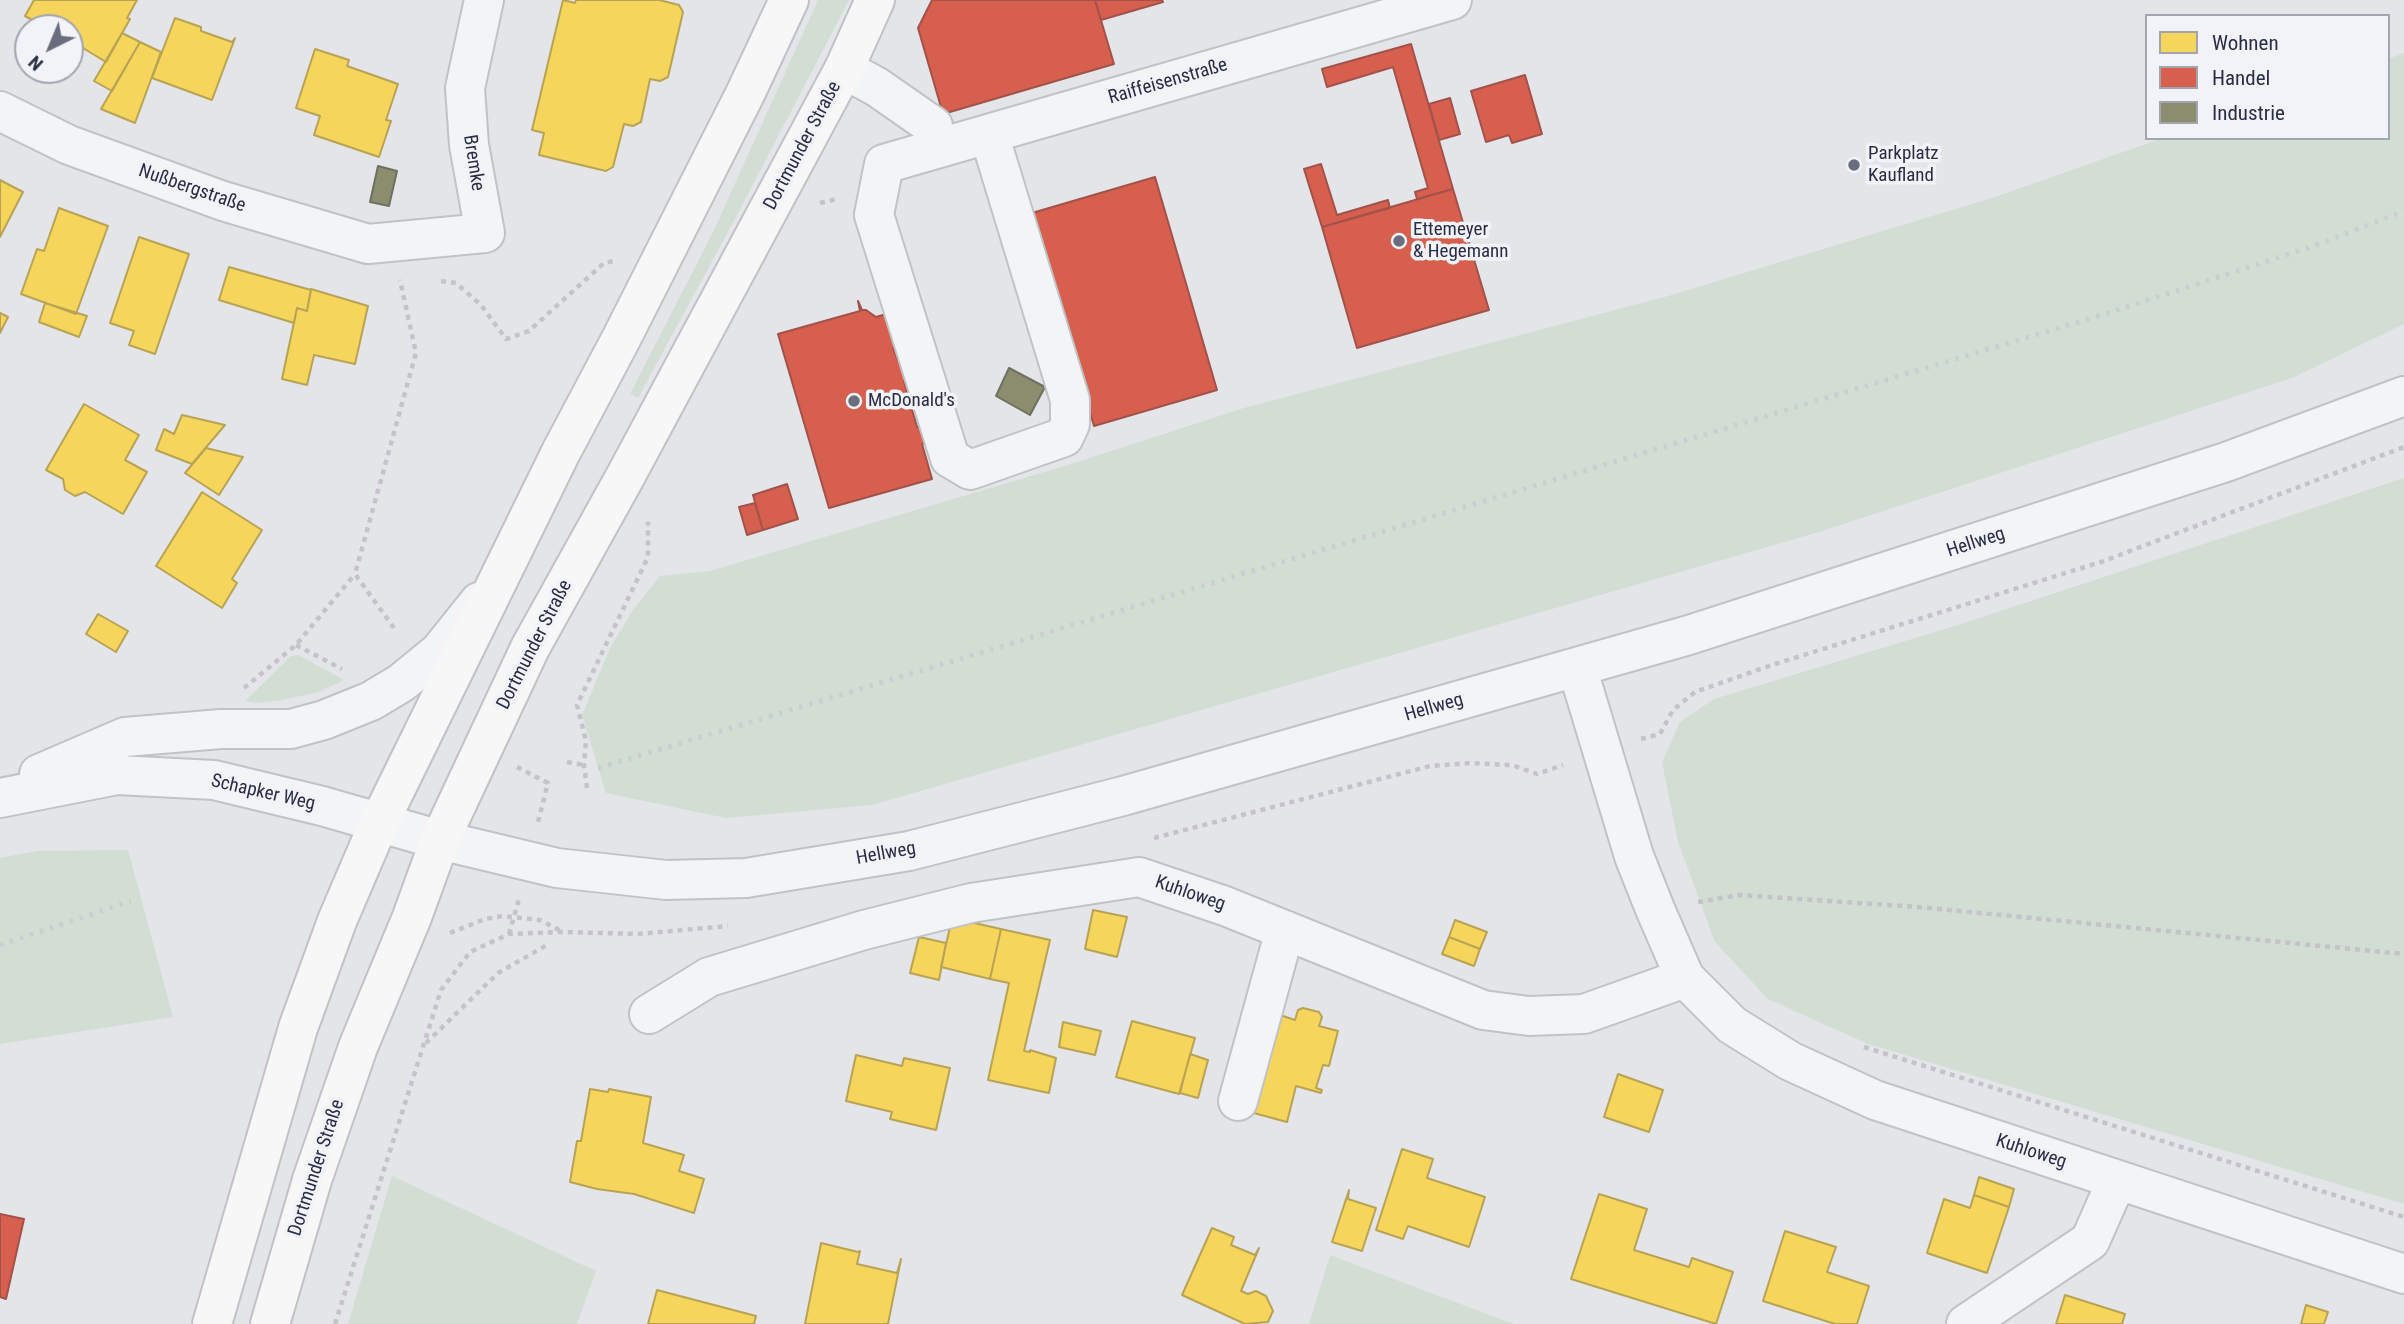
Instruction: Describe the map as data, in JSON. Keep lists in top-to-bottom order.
{
  "streets": {
    "main road": ["Dortmunder Straße"],
    "street": [
      "Raiffeisenstraße",
      "Bremke",
      "Nußbergstraße",
      "Hellweg",
      "Schapker Weg",
      "Kuhloweg"
    ]
  },
  "crossings": [
    ["Dortmunder Straße", "Hellweg"],
    ["Dortmunder Straße", "Schapker Weg"],
    ["Bremke", "Nußbergstraße"],
    ["Hellweg", "Schapker Weg"],
    ["Hellweg", "Kuhloweg"]
  ],
  "places": ["Parkplatz Kaufland", "Ettemeyer & Hegemann", "McDonald's"],
  "legend": ["Wohnen", "Handel", "Industrie"],
  "north": "bottom left"
}
